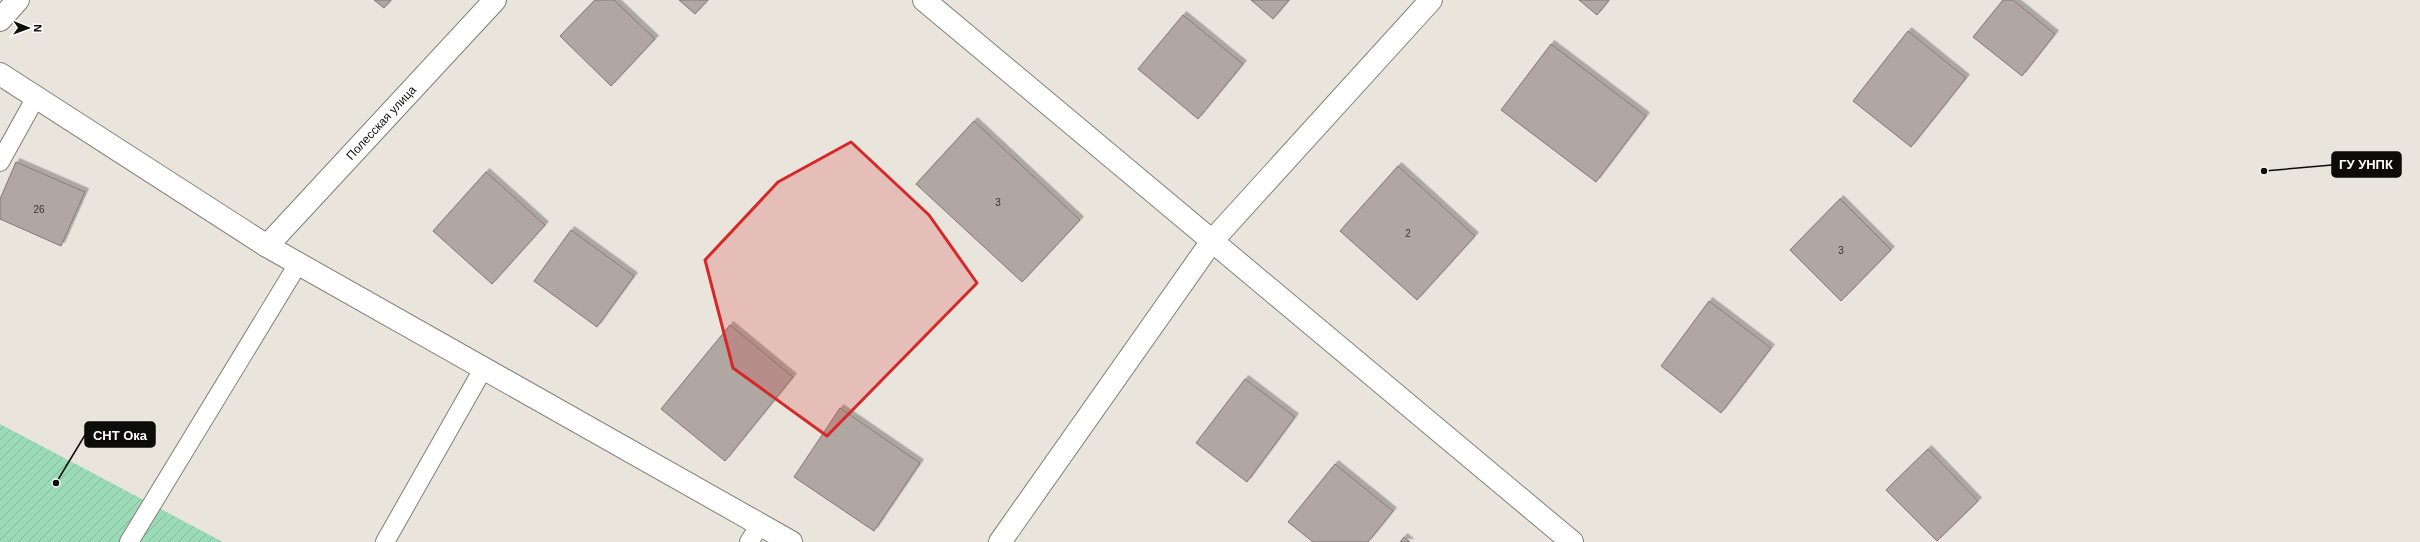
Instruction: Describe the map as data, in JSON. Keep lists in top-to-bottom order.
{
  "streets": {
    "street": ["Полесская улица"]
  },
  "places": ["ГУ УНПК", "СНТ Ока"],
  "house_numbers": [
    "3",
    "26",
    "2",
    "3"
  ],
  "north": "right"
}
